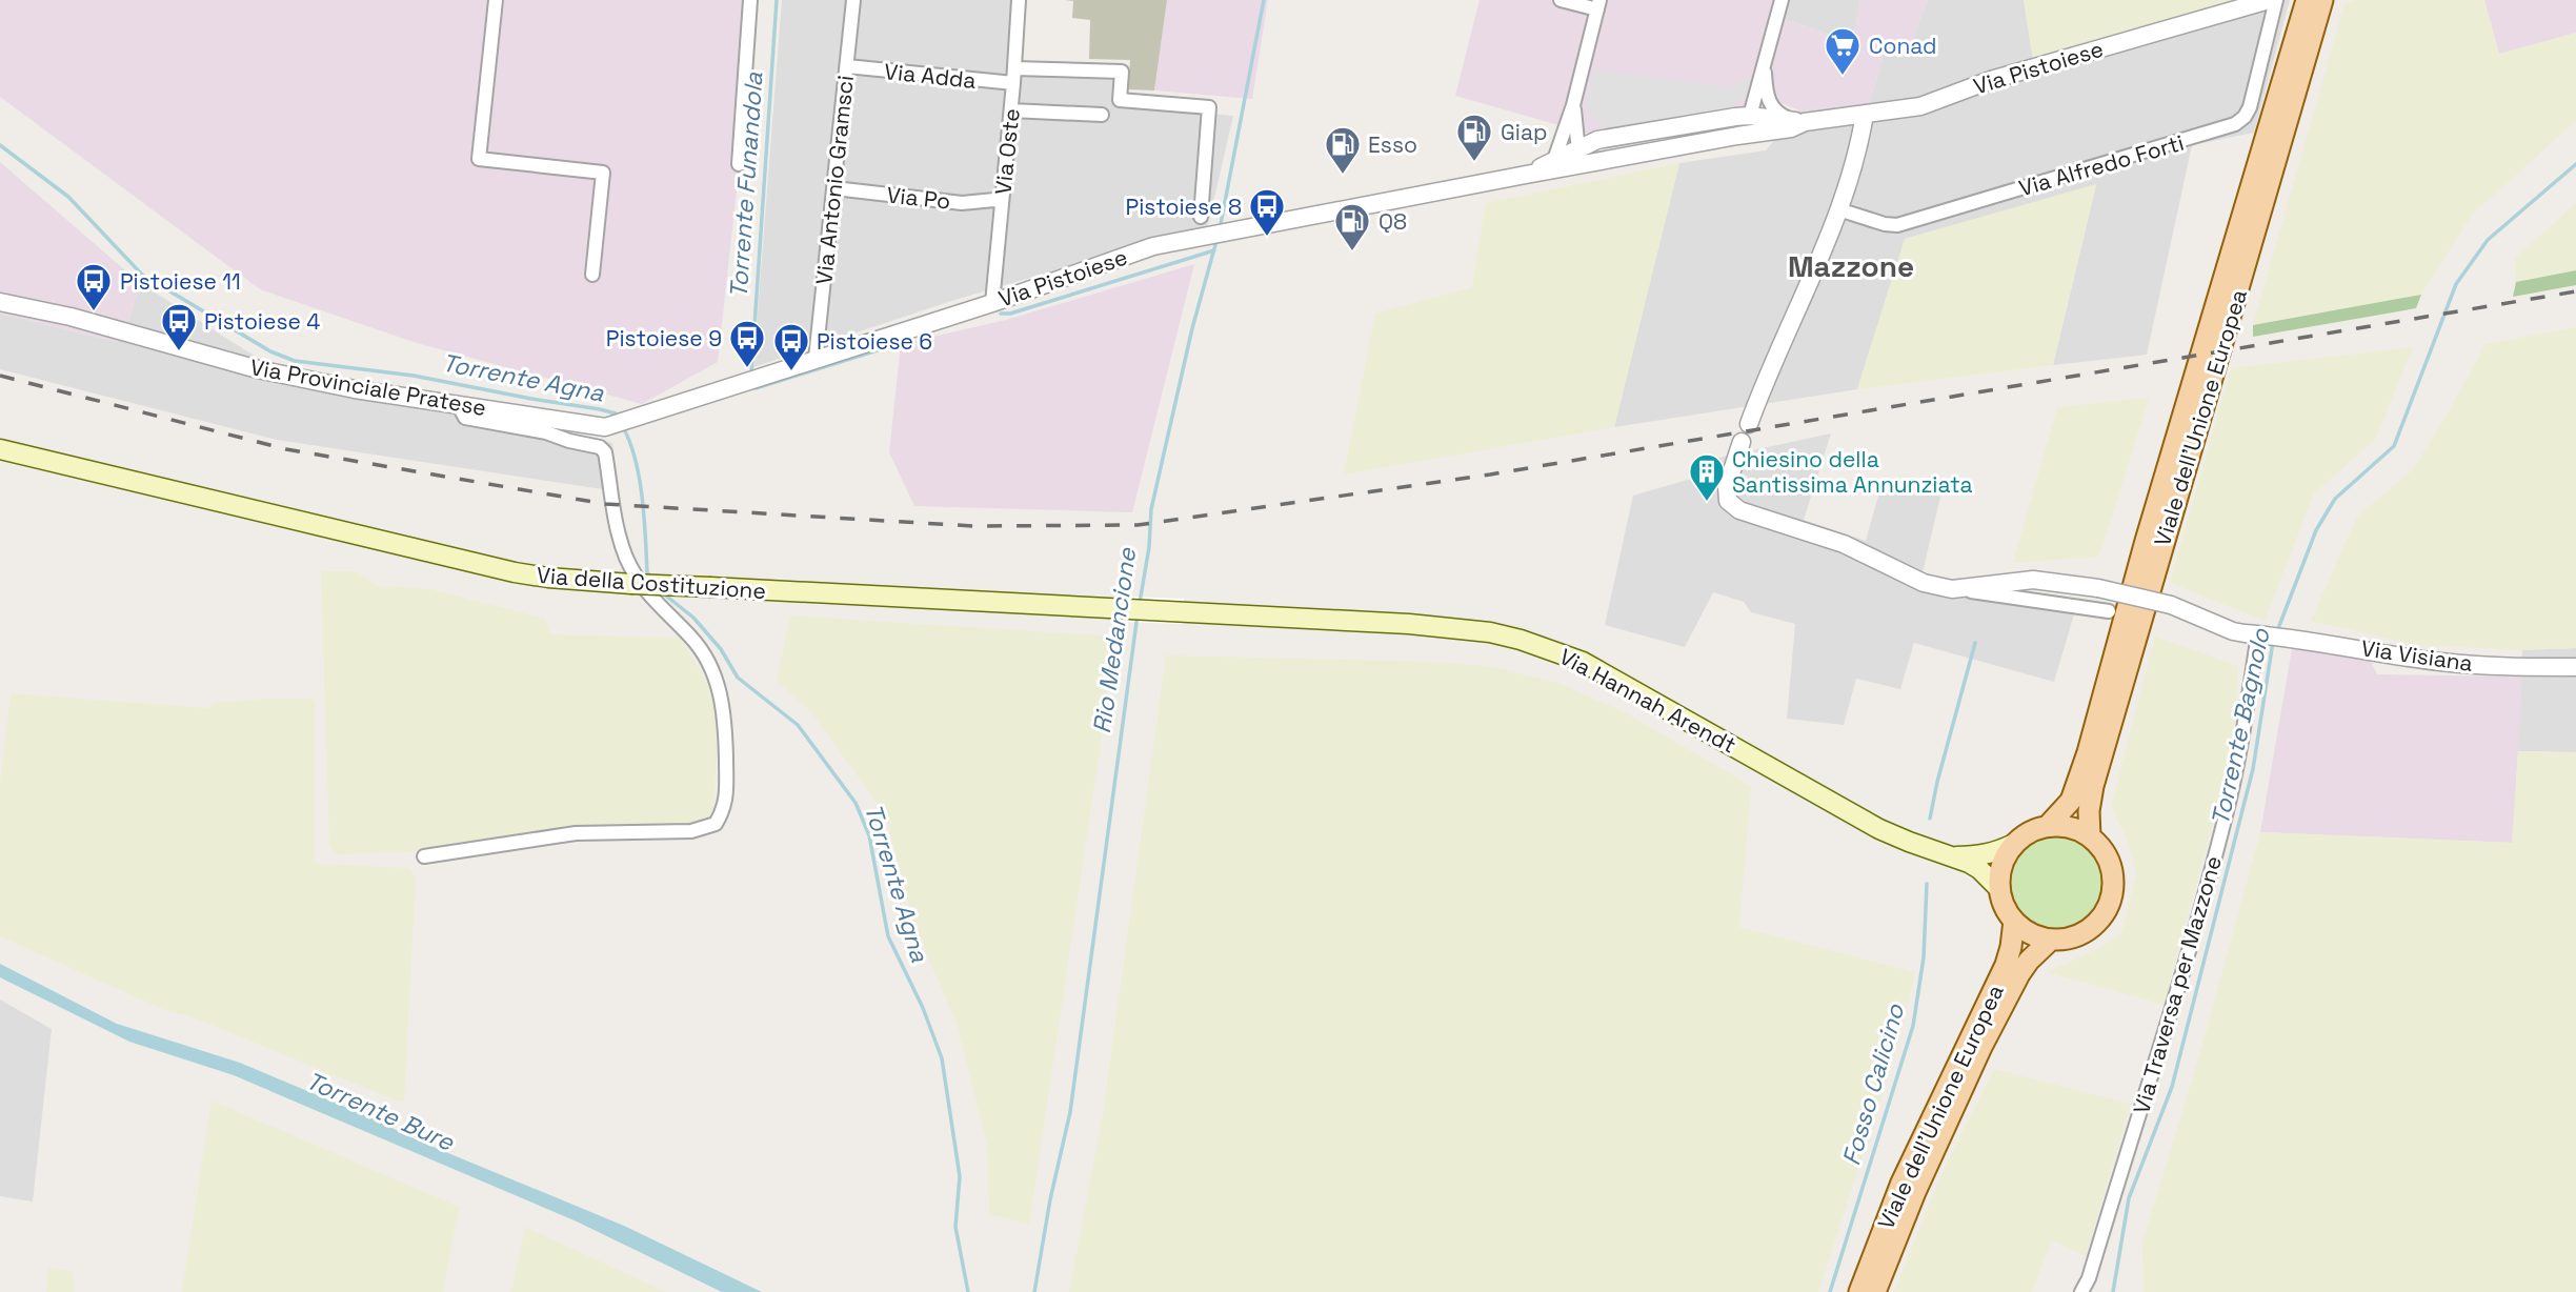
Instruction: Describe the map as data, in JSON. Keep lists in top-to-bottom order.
{
  "streets": {
    "main road": ["Viale dell'Unione Europea", "Via della Costituzione", "Via Hannah Arendt"],
    "street": [
      "Via Pistoiese",
      "Via Adda",
      "Via Oste",
      "Via Alfredo Forti",
      "Via Antonio Gramsci",
      "Via Po",
      "Via Provinciale Pratese",
      "Via Visiana",
      "Via Traversa per Mazzone"
    ]
  },
  "crossings": [
    ["Via Pistoiese", "Via Oste"],
    ["Via Pistoiese", "Via Antonio Gramsci"],
    ["Via Pistoiese", "Via Provinciale Pratese"],
    ["Via Adda", "Via Oste"],
    ["Via Adda", "Via Antonio Gramsci"],
    ["Via Oste", "Via Po"],
    ["Via Antonio Gramsci", "Via Po"],
    ["Via della Costituzione", "Via Hannah Arendt"],
    ["Via Visiana", "Via Traversa per Mazzone"]
  ],
  "districts": ["Mazzone"],
  "water": [
    "Torrente Funandola",
    "Torrente Agna",
    "Rio Medancione",
    "Torrente Bagnolo",
    "Fosso Calicino",
    "Torrente Bure"
  ],
  "places": {
    "supermarket": ["Conad"],
    "fuel station": ["Giap", "Esso", "Q8"],
    "bus stop": [
      "Pistoiese 8",
      "Pistoiese 11",
      "Pistoiese 4",
      "Pistoiese 9",
      "Pistoiese 6"
    ],
    "building": ["Chiesino della Santissima Annunziata"]
  }
}
